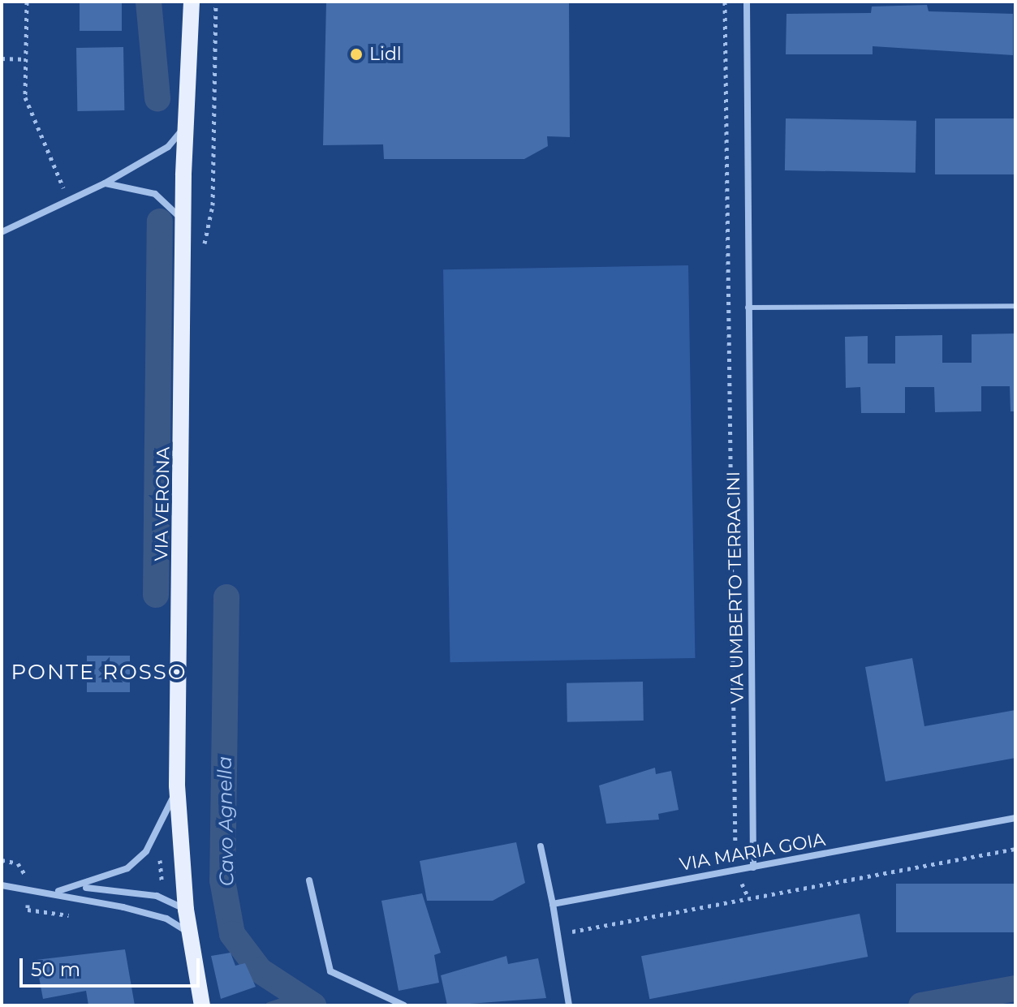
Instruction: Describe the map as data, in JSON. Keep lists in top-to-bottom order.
{
  "streets": {
    "main road": ["VIA VERONA"],
    "street": ["VIA UMBERTO TERRACINI", "VIA MARIA GOIA"]
  },
  "crossings": [
    ["VIA UMBERTO TERRACINI", "VIA MARIA GOIA"]
  ],
  "districts": ["PONTE ROSSO"],
  "water": ["Cavo Agnella"],
  "places": ["Lidl"],
  "scale_bar": "50 m"
}
